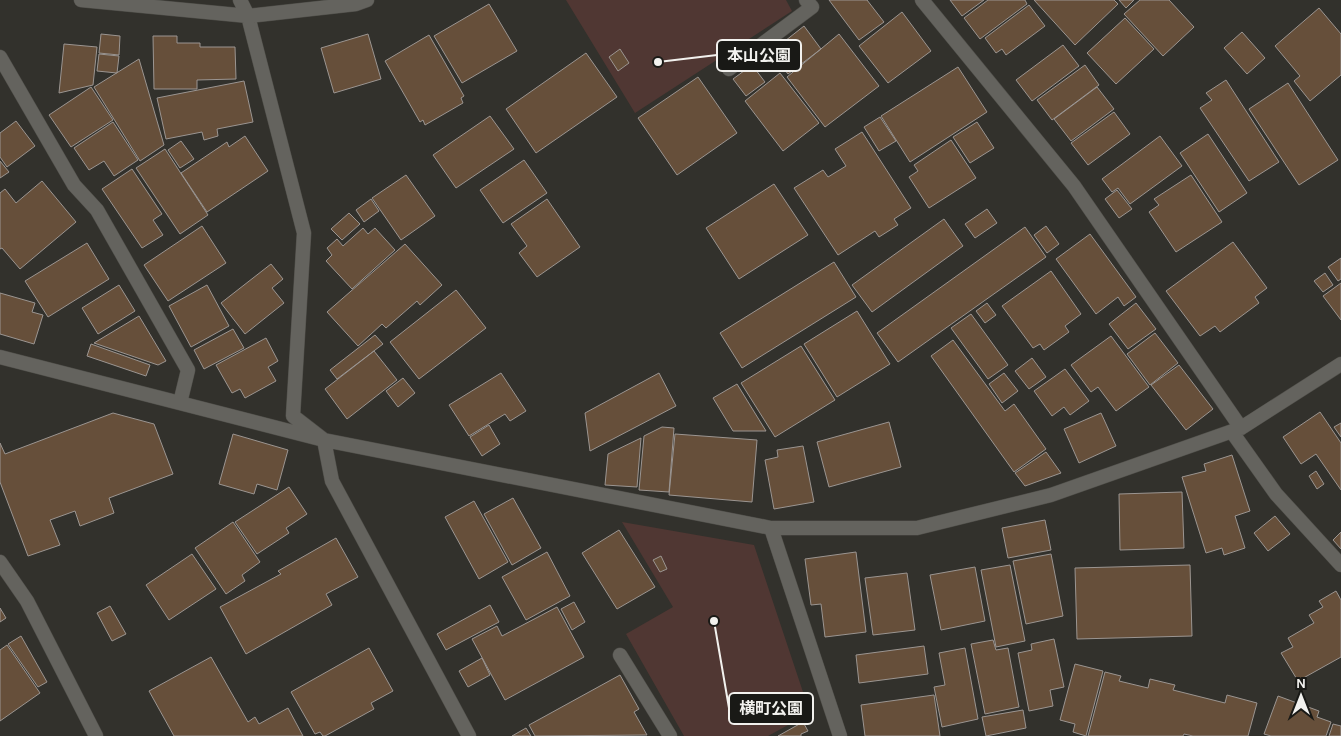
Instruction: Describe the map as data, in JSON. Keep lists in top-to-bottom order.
{
  "places": ["本山公園", "横町公園"],
  "north": "top"
}
